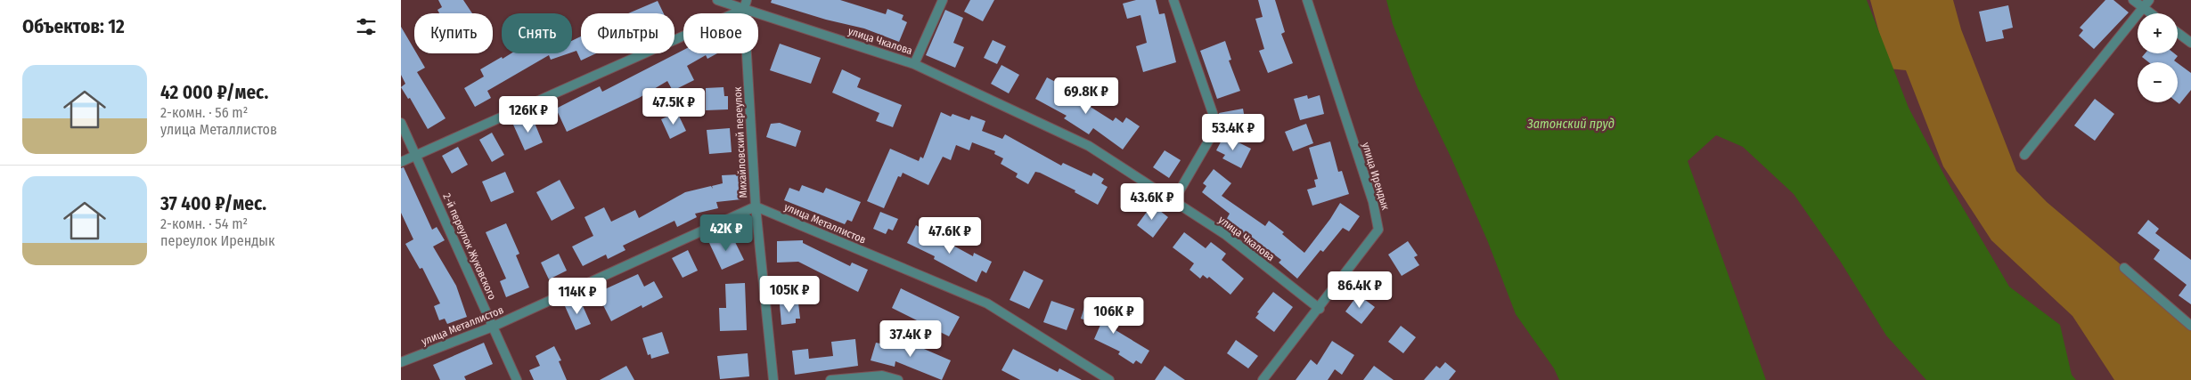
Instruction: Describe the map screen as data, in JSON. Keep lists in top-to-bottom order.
{
  "streets": {
    "street": [
      "улица Чкалова",
      "Михайловский переулок",
      "улица Ирендык",
      "улица Металлистов",
      "2-й переулок Жуковского"
    ]
  },
  "crossings": [
    ["улица Чкалова", "Михайловский переулок"],
    ["улица Чкалова", "улица Ирендык"],
    ["Михайловский переулок", "улица Металлистов"],
    ["улица Металлистов", "2-й переулок Жуковского"]
  ],
  "water": ["Затонский пруд"],
  "page": {
    "heading": "Объектов: 12",
    "map_buttons": ["+", "−"],
    "chip": [
      "Купить",
      "Снять",
      "Фильтры",
      "Новое"
    ],
    "list": [
      {
        "name": "42 000 ₽/мес.",
        "note": "2-комн. · 56 m² · улица Металлистов"
      },
      {
        "name": "37 400 ₽/мес.",
        "note": "2-комн. · 54 m² · переулок Ирендык"
      }
    ],
    "price": [
      "69.8K ₽",
      "47.5K ₽",
      "126K ₽",
      "53.4K ₽",
      "43.6K ₽",
      "42K ₽",
      "47.6K ₽",
      "86.4K ₽",
      "105K ₽",
      "114K ₽",
      "106K ₽",
      "37.4K ₽"
    ]
  }
}
